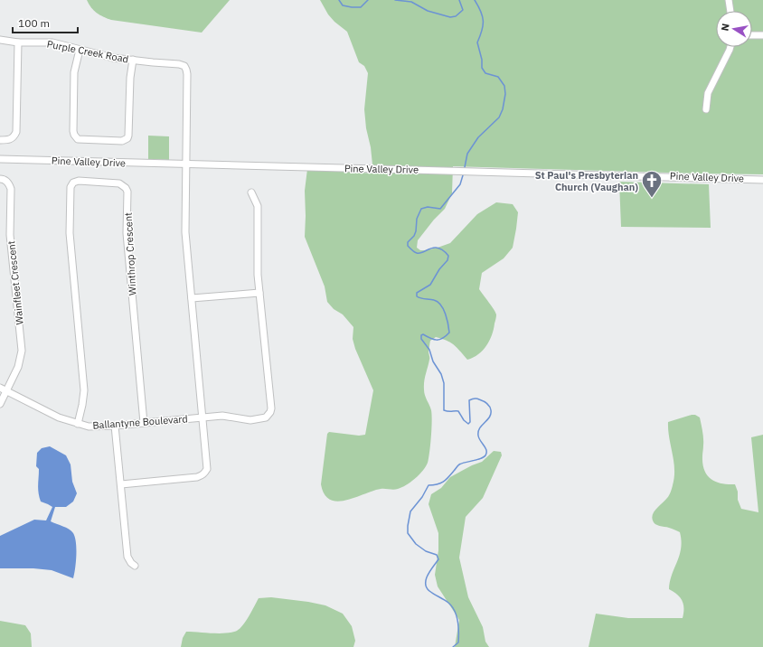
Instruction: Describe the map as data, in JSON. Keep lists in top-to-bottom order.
{
  "streets": {
    "street": [
      "Purple Creek Road",
      "Pine Valley Drive",
      "Winthrop Crescent",
      "Wainfleet Crescent",
      "Ballantyne Boulevard"
    ]
  },
  "crossings": [
    ["Purple Creek Road", "Pine Valley Drive"],
    ["Winthrop Crescent", "Ballantyne Boulevard"],
    ["Wainfleet Crescent", "Ballantyne Boulevard"]
  ],
  "places": {
    "church": ["St Paul's Presbyterian Church (Vaughan)"]
  },
  "scale_bar": "100 m",
  "north": "left"
}
